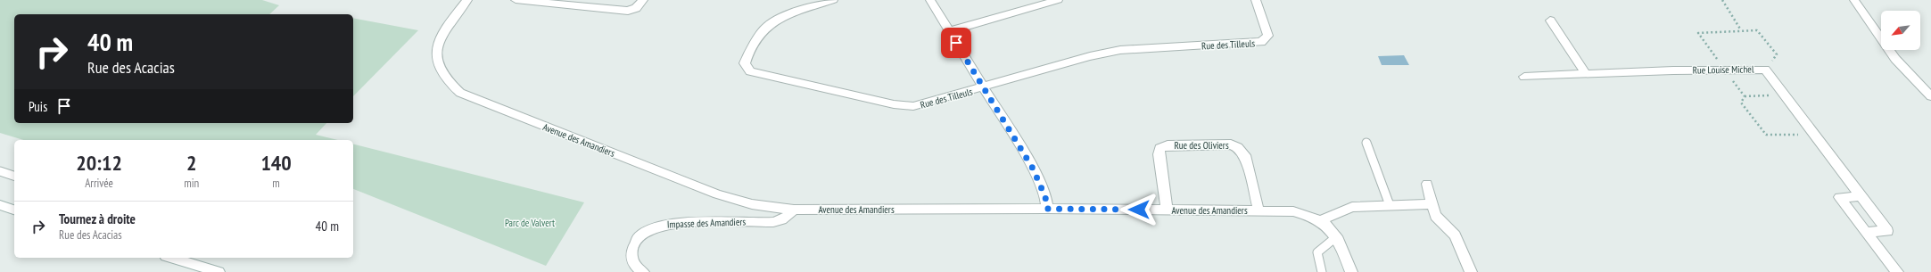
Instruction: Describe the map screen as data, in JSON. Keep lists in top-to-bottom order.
{
  "streets": {
    "street": [
      "Rue des Tilleuls",
      "Rue Louise Michel",
      "Avenue des Amandiers",
      "Rue des Oliviers",
      "Impasse des Amandiers"
    ]
  },
  "crossings": [
    ["Avenue des Amandiers", "Rue des Oliviers"],
    ["Avenue des Amandiers", "Impasse des Amandiers"]
  ],
  "parks": ["Parc de Valvert"],
  "north": "bottom left",
  "page": {
    "turn": ["40 m", "Rue des Acacias"],
    "then": "Puis",
    "eta": [
      "20:12",
      "Arrivée",
      "2",
      "min",
      "140",
      "m"
    ],
    "list": [
      {
        "name": "Tournez à droite",
        "note": "Rue des Acacias",
        "value": "40 m"
      }
    ]
  }
}
